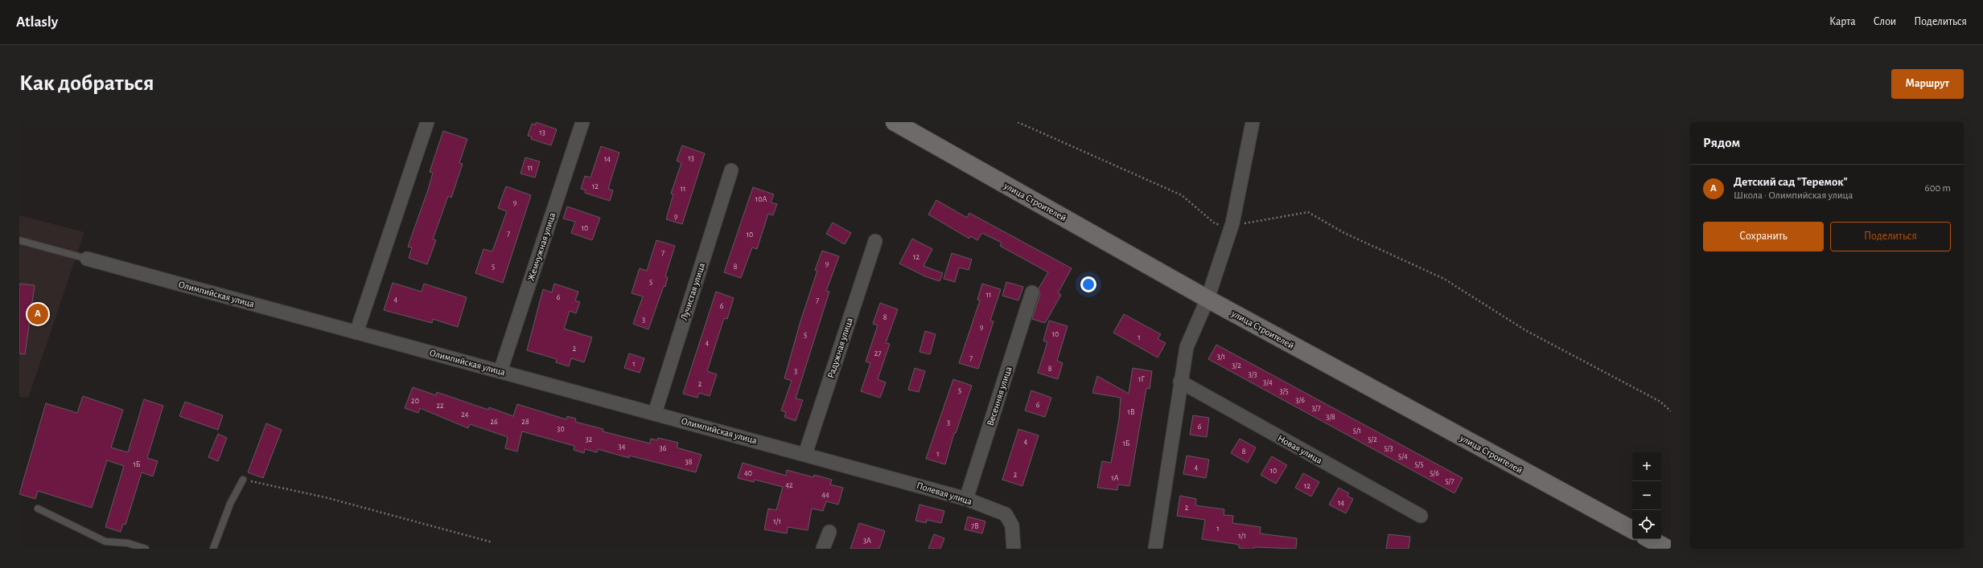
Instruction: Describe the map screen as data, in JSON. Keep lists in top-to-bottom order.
{
  "streets": {
    "main road": ["улица Строителей"],
    "street": [
      "Жемчужная улица",
      "Лучистая улица",
      "Олимпийская улица",
      "Радужная улица",
      "Весенняя улица",
      "Новая улица",
      "Полевая улица"
    ]
  },
  "crossings": [
    ["Жемчужная улица", "Олимпийская улица"],
    ["Лучистая улица", "Олимпийская улица"],
    ["Олимпийская улица", "Радужная улица"],
    ["Олимпийская улица", "Полевая улица"],
    ["Весенняя улица", "Полевая улица"]
  ],
  "house_numbers": [
    "13",
    "13",
    "14",
    "11",
    "12",
    "11",
    "10А",
    "9",
    "9",
    "10",
    "7",
    "10",
    "7",
    "12",
    "9",
    "5",
    "8",
    "5",
    "11",
    "6",
    "4",
    "7",
    "6",
    "8",
    "3",
    "9",
    "10",
    "5",
    "1",
    "4",
    "2",
    "27",
    "3/1",
    "7",
    "1",
    "3/2",
    "8",
    "3",
    "3/3",
    "1Г",
    "3/4",
    "2",
    "5",
    "3/5",
    "3/6",
    "20",
    "6",
    "22",
    "3/7",
    "1В",
    "24",
    "3/8",
    "26",
    "28",
    "3",
    "6",
    "30",
    "5/1",
    "32",
    "5/2",
    "4",
    "1Б",
    "34",
    "36",
    "5/3",
    "8",
    "1",
    "5/4",
    "38",
    "1Б",
    "5/5",
    "4",
    "10",
    "40",
    "5/6",
    "2",
    "1А",
    "5/7",
    "42",
    "12",
    "44",
    "14",
    "2",
    "1/1",
    "7В",
    "1",
    "1/1",
    "3А"
  ],
  "page": {
    "header": "Atlasly",
    "nav": ["Карта", "Слои", "Поделиться"],
    "buttons": [
      "Маршрут",
      ["Сохранить", "Поделиться"]
    ],
    "title": "Как добраться",
    "heading": "Рядом",
    "list": [
      {
        "mark": "A",
        "name": "Детский сад \"Теремок\"",
        "note": "Школа · Олимпийская улица",
        "value": "600 m"
      }
    ],
    "pins": "A",
    "map_buttons": ["+", "−"]
  }
}
